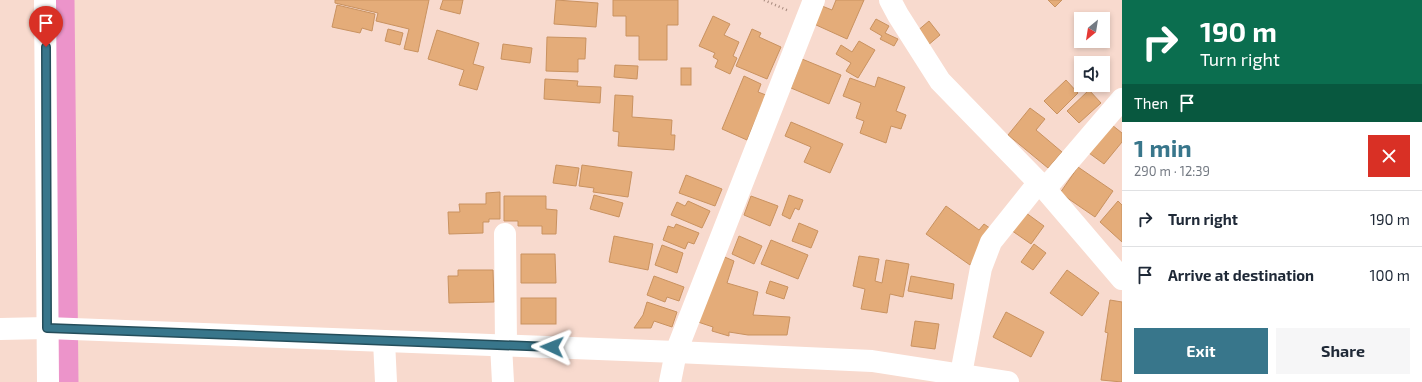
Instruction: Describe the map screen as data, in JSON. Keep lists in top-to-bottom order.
{
  "north": "bottom left",
  "page": {
    "turn": ["190 m", "Turn right"],
    "then": "Then",
    "heading": ["1 min", "290 m · 12:39"],
    "list": [
      {
        "name": "Turn right",
        "value": "190 m"
      },
      {
        "name": "Arrive at destination",
        "value": "100 m"
      }
    ],
    "buttons": ["Exit", "Share"]
  }
}
